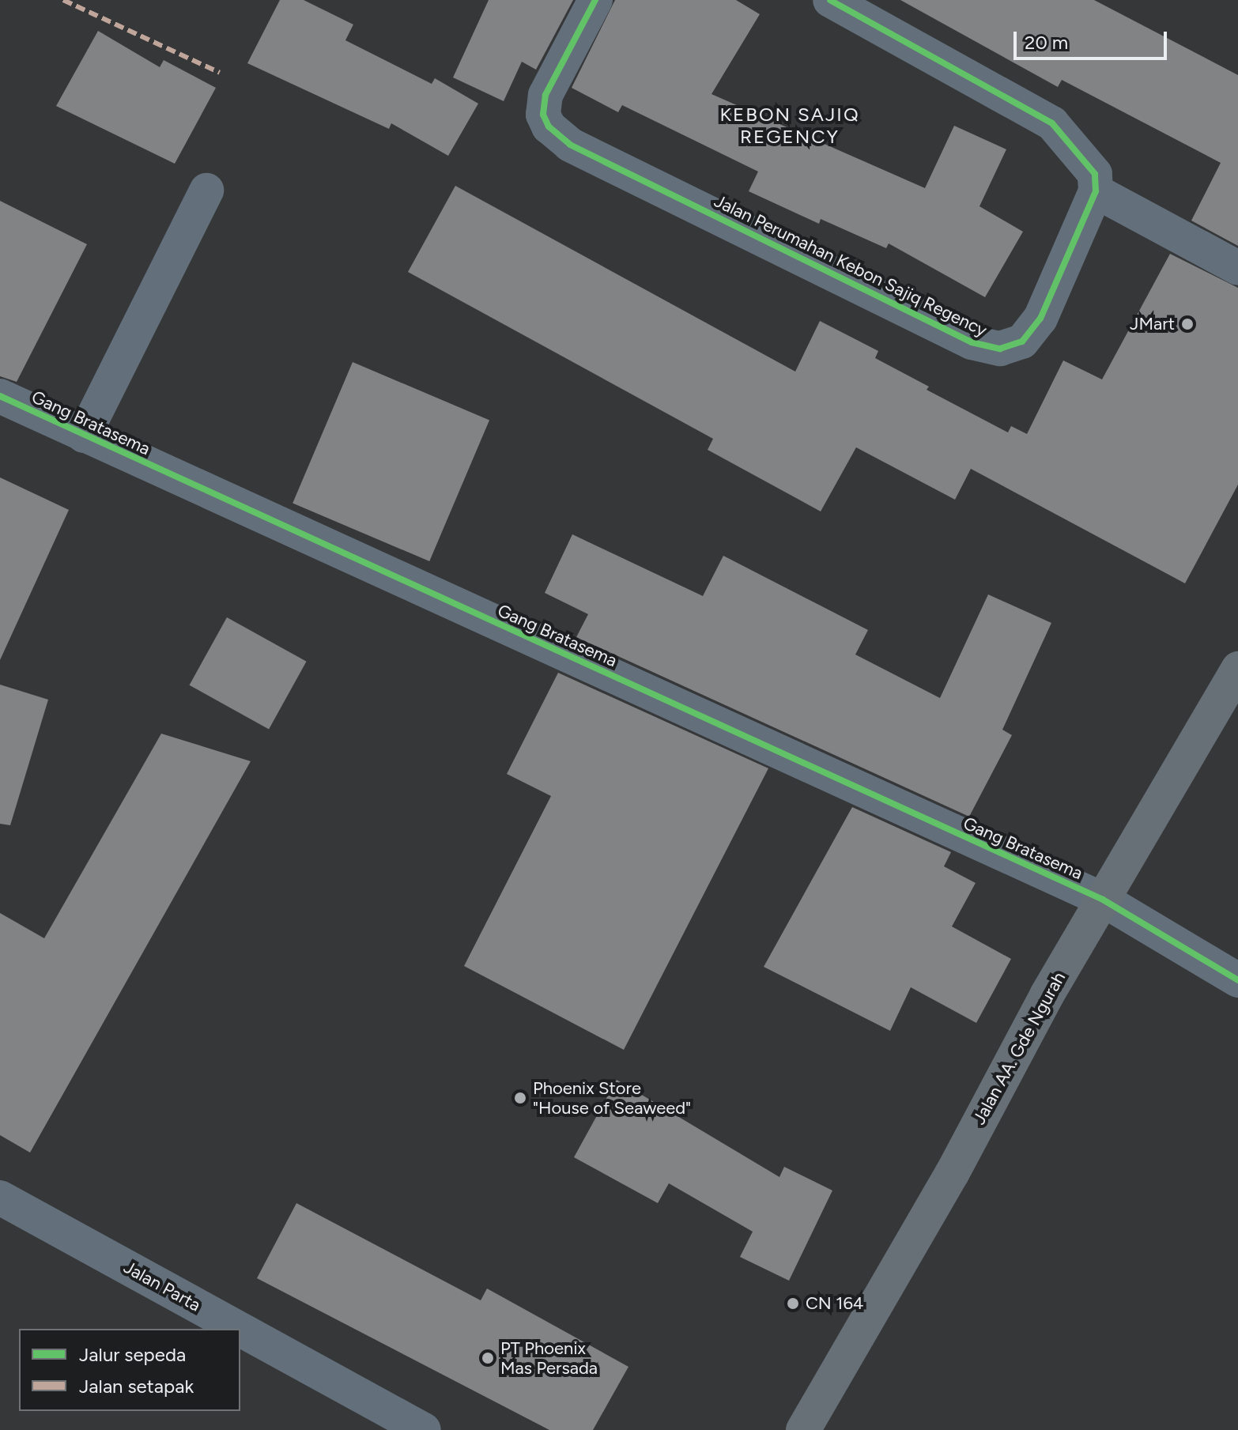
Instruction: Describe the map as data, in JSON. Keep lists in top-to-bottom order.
{
  "streets": {
    "main road": ["Jalan AA. Gde Ngurah"],
    "street": ["Jalan Perumahan Kebon Sajiq Regency", "Gang Bratasema", "Jalan Parta"]
  },
  "crossings": [
    ["Gang Bratasema", "Jalan AA. Gde Ngurah"]
  ],
  "districts": ["KEBON SAJIQ REGENCY"],
  "places": [
    "JMart",
    "Phoenix Store \"House of Seaweed\"",
    "CN 164",
    "PT Phoenix Mas Persada"
  ],
  "legend": ["Jalur sepeda", "Jalan setapak"],
  "scale_bar": "20 m"
}
